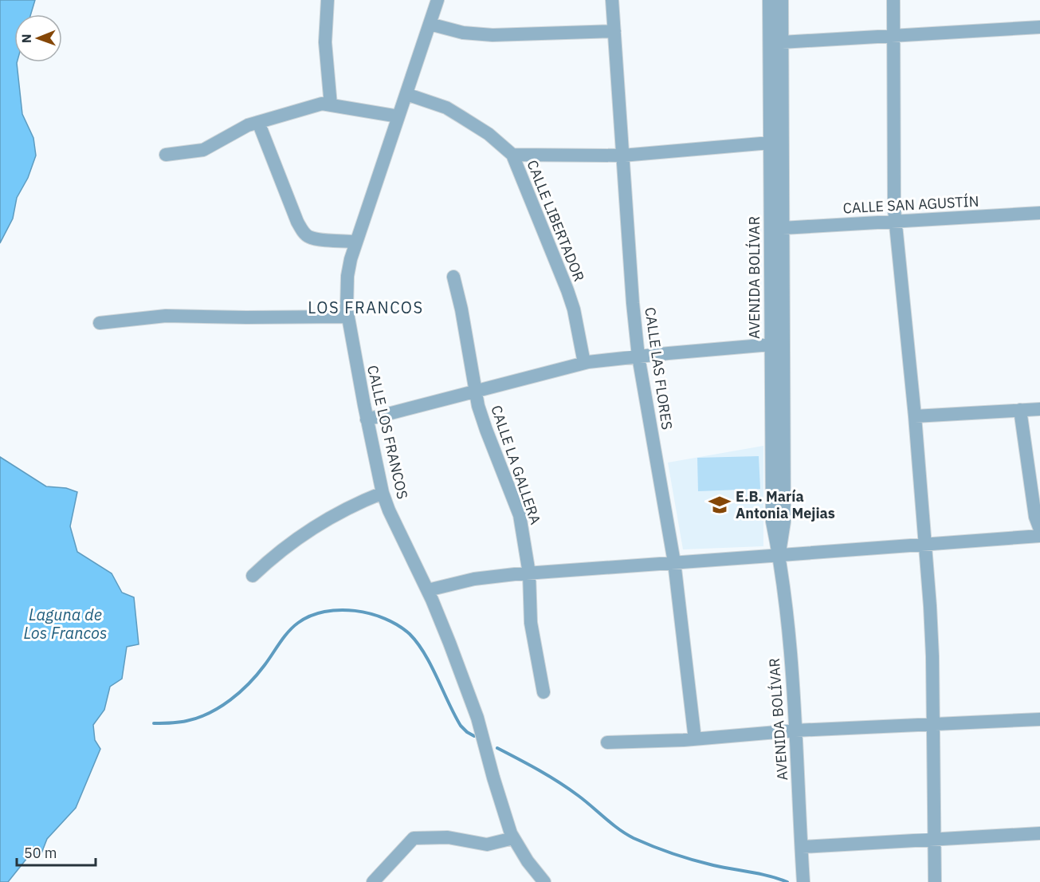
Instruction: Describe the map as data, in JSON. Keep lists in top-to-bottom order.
{
  "streets": {
    "street": [
      "CALLE SAN AGUSTÍN",
      "CALLE LIBERTADOR",
      "AVENIDA BOLÍVAR",
      "CALLE LAS FLORES",
      "CALLE LOS FRANCOS",
      "CALLE LA GALLERA"
    ]
  },
  "crossings": [
    ["CALLE SAN AGUSTÍN", "AVENIDA BOLÍVAR"],
    ["CALLE LIBERTADOR", "CALLE LOS FRANCOS"]
  ],
  "districts": ["LOS FRANCOS"],
  "water": ["Laguna de Los Francos"],
  "places": {
    "school or university": ["E.B. María Antonia Mejias"]
  },
  "scale_bar": "50 m",
  "north": "left"
}
